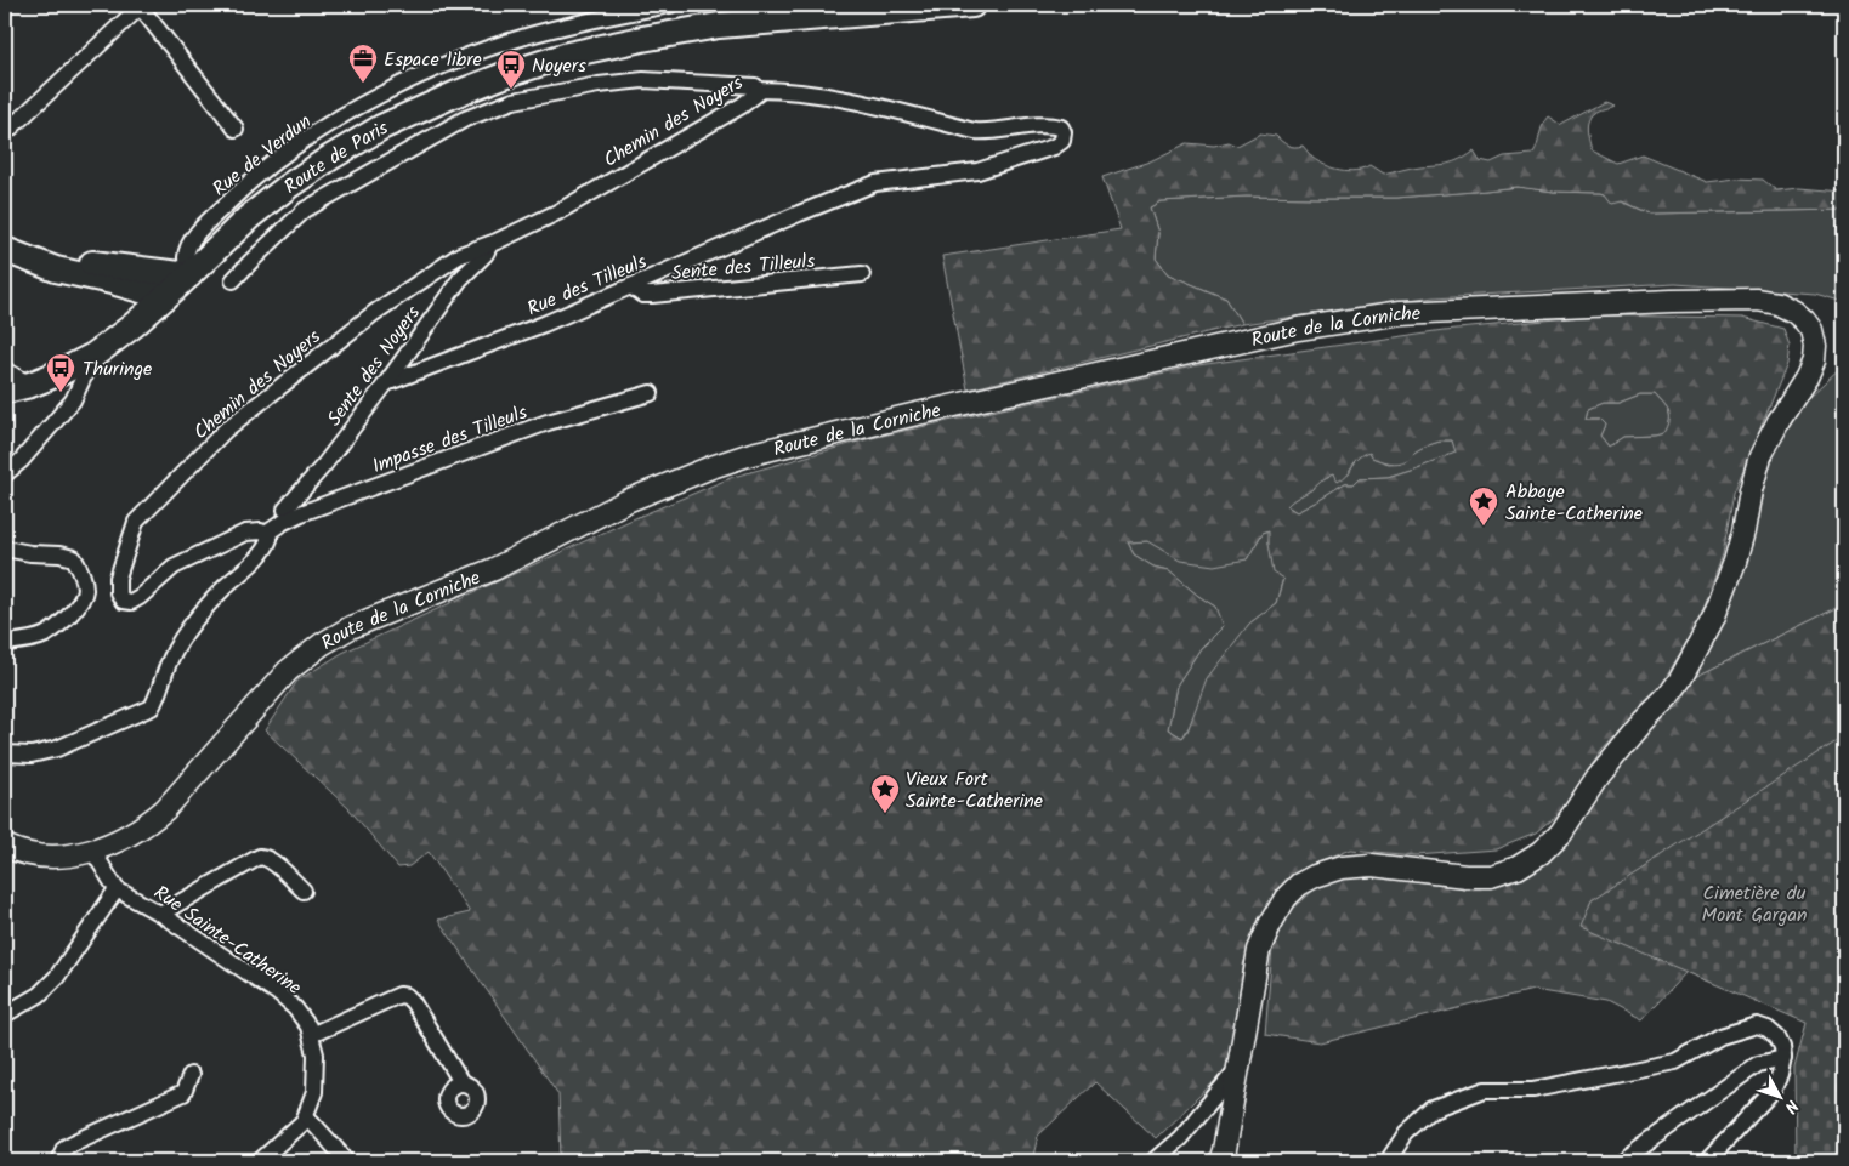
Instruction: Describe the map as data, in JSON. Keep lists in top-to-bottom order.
{
  "streets": {
    "main road": ["Route de Paris"],
    "street": [
      "Chemin des Noyers",
      "Rue de Verdun",
      "Sente des Tilleuls",
      "Rue des Tilleuls",
      "Route de la Corniche",
      "Sente des Noyers",
      "Impasse des Tilleuls",
      "Rue Sainte-Catherine"
    ]
  },
  "crossings": [
    ["Chemin des Noyers", "Rue des Tilleuls"],
    ["Chemin des Noyers", "Sente des Noyers"],
    ["Chemin des Noyers", "Impasse des Tilleuls"],
    ["Rue de Verdun", "Route de Paris"],
    ["Sente des Tilleuls", "Rue des Tilleuls"],
    ["Rue des Tilleuls", "Sente des Noyers"],
    ["Route de la Corniche", "Rue Sainte-Catherine"],
    ["Sente des Noyers", "Impasse des Tilleuls"]
  ],
  "parks": ["Cimetière du Mont Gargan"],
  "places": {
    "office": ["Espace libre"],
    "bus stop": ["Noyers", "Thuringe"],
    "place": ["Abbaye Sainte-Catherine", "Vieux Fort Sainte-Catherine"]
  },
  "north": "bottom right"
}
